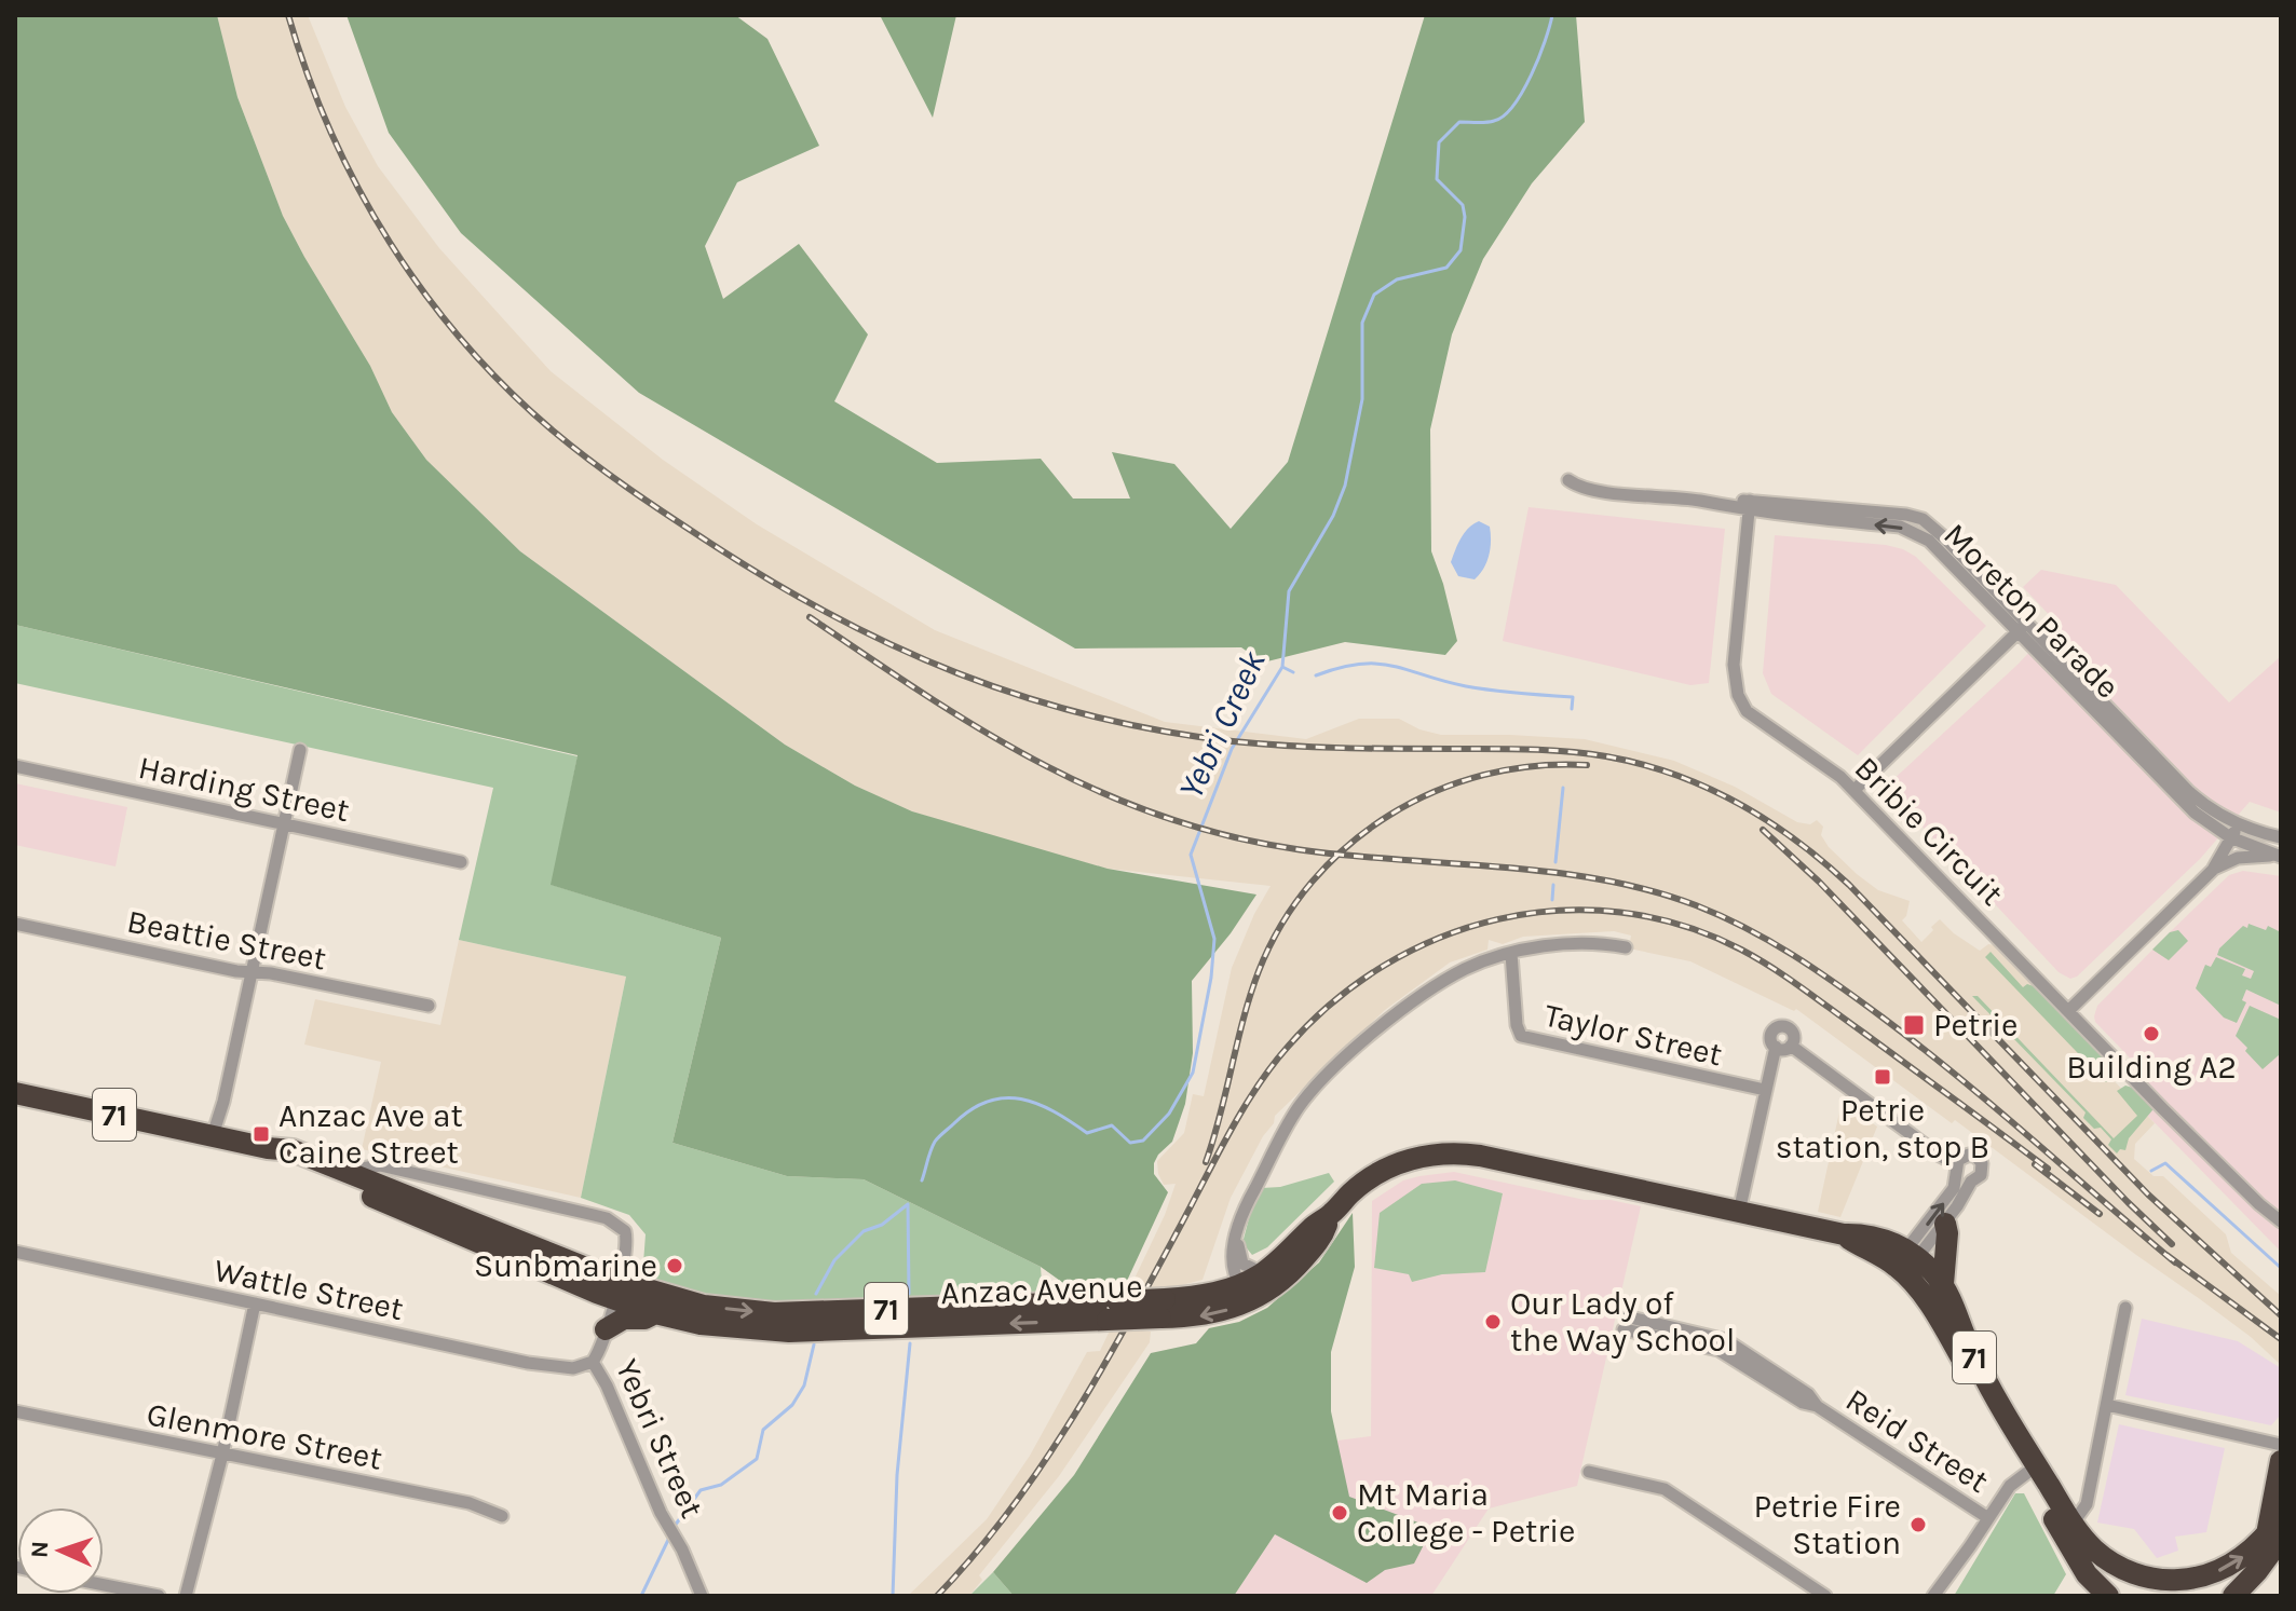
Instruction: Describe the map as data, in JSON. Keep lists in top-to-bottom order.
{
  "streets": {
    "highway": ["71", "Anzac Avenue"],
    "street": [
      "Moreton Parade",
      "Harding Street",
      "Bribie Circuit",
      "Beattie Street",
      "Taylor Street",
      "Wattle Street",
      "Glenmore Street",
      "Yebri Street",
      "Reid Street"
    ]
  },
  "crossings": [
    ["Moreton Parade", "Bribie Circuit"],
    ["Wattle Street", "Yebri Street"],
    ["Anzac Avenue", "Yebri Street"]
  ],
  "water": ["Yebri Creek"],
  "places": {
    "transit": ["Petrie", "Petrie station, stop B", "Anzac Ave at Caine Street"],
    "other": [
      "Building A2",
      "Sunbmarine",
      "Our Lady of the Way School",
      "Mt Maria College - Petrie",
      "Petrie Fire Station"
    ]
  },
  "north": "left"
}
